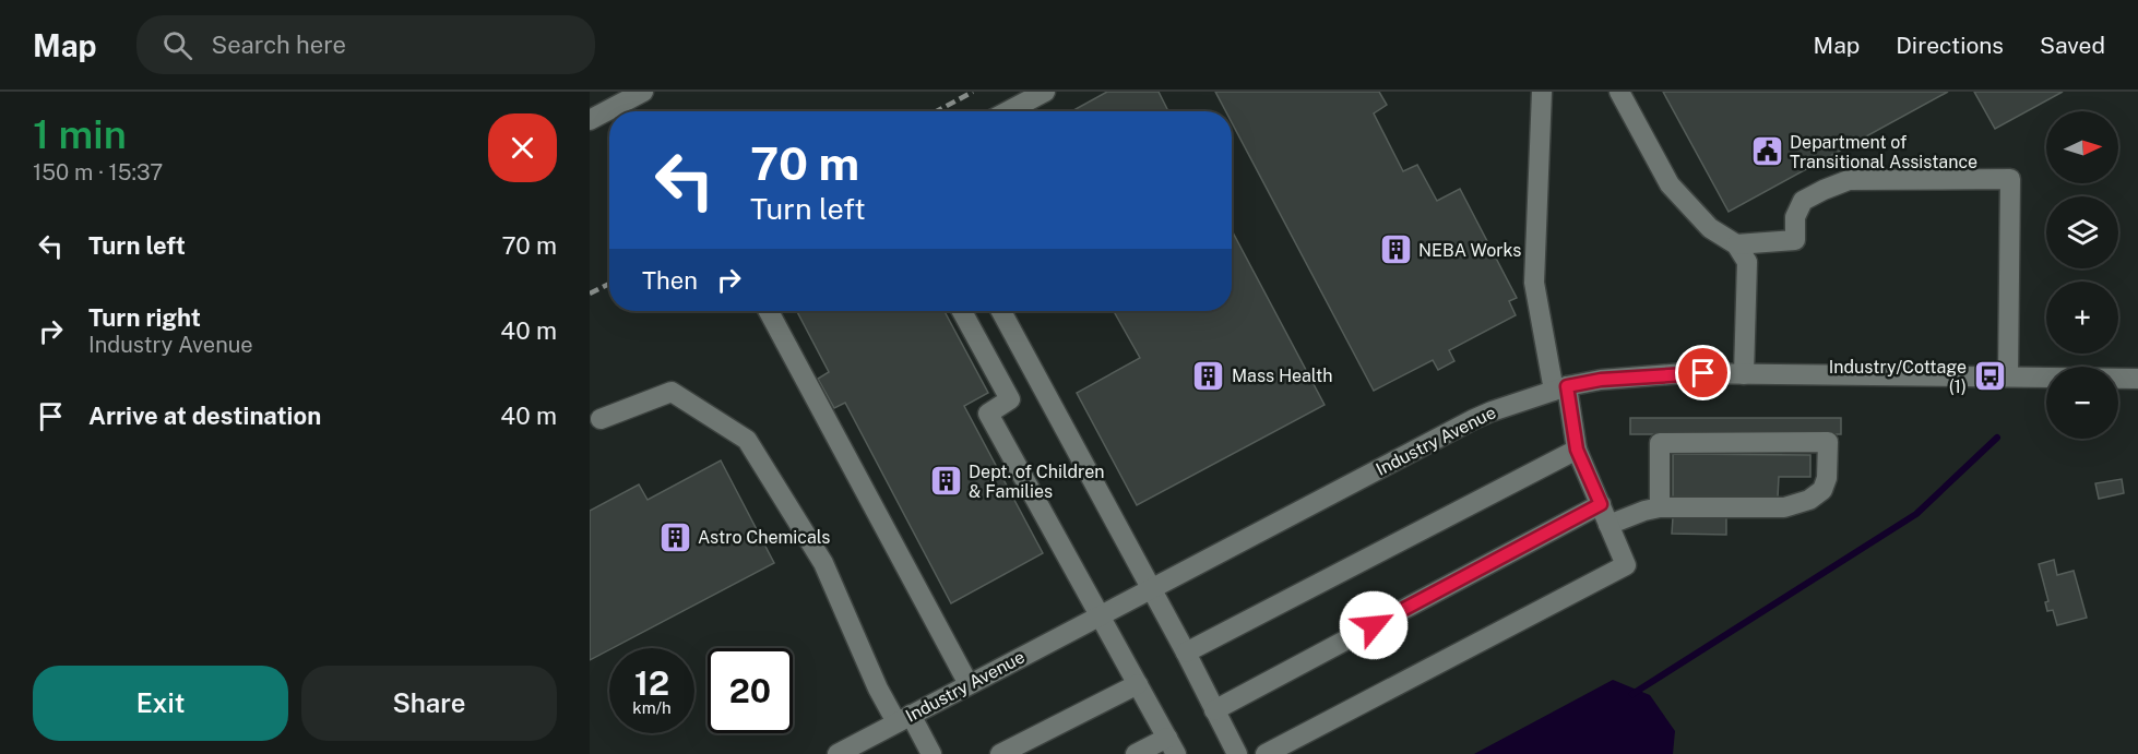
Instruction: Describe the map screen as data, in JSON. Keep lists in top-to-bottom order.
{
  "streets": {
    "street": ["Industry Avenue"]
  },
  "places": {
    "public building": ["Department of Transitional Assistance"],
    "building": [
      "NEBA Works",
      "Mass Health",
      "Dept. of Children & Families",
      "Astro Chemicals"
    ],
    "bus stop": ["Industry/Cottage (1)"]
  },
  "north": "right",
  "page": {
    "header": "Map",
    "search": "Search here",
    "nav": ["Map", "Directions", "Saved"],
    "heading": ["1 min", "150 m · 15:37"],
    "map_buttons": ["+", "−"],
    "turn": ["70 m", "Turn left"],
    "list": [
      {
        "name": "Turn left",
        "value": "70 m"
      },
      {
        "name": "Turn right",
        "note": "Industry Avenue",
        "value": "40 m"
      },
      {
        "name": "Arrive at destination",
        "value": "40 m"
      }
    ],
    "then": "Then",
    "speed": "12 km/h",
    "limit": "20",
    "buttons": ["Exit", "Share"]
  }
}
